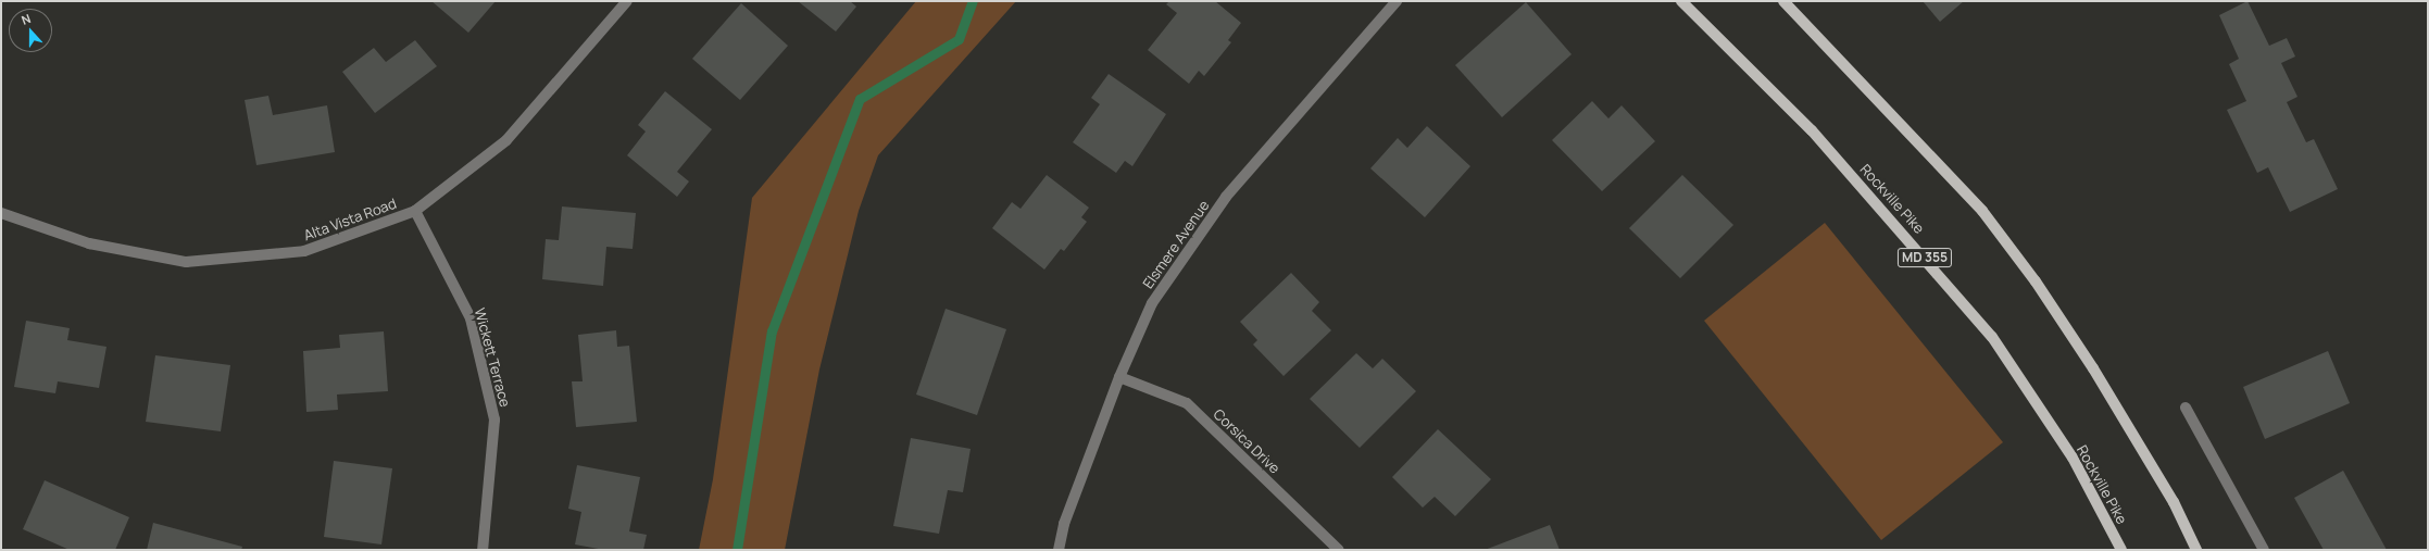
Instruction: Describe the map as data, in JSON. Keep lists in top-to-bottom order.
{
  "streets": {
    "main road": ["Rockville Pike", "MD 355"],
    "street": [
      "Alta Vista Road",
      "Elsmere Avenue",
      "Wickett Terrace",
      "Corsica Drive"
    ]
  },
  "crossings": [
    ["Alta Vista Road", "Wickett Terrace"],
    ["Elsmere Avenue", "Corsica Drive"]
  ],
  "north": "top"
}
